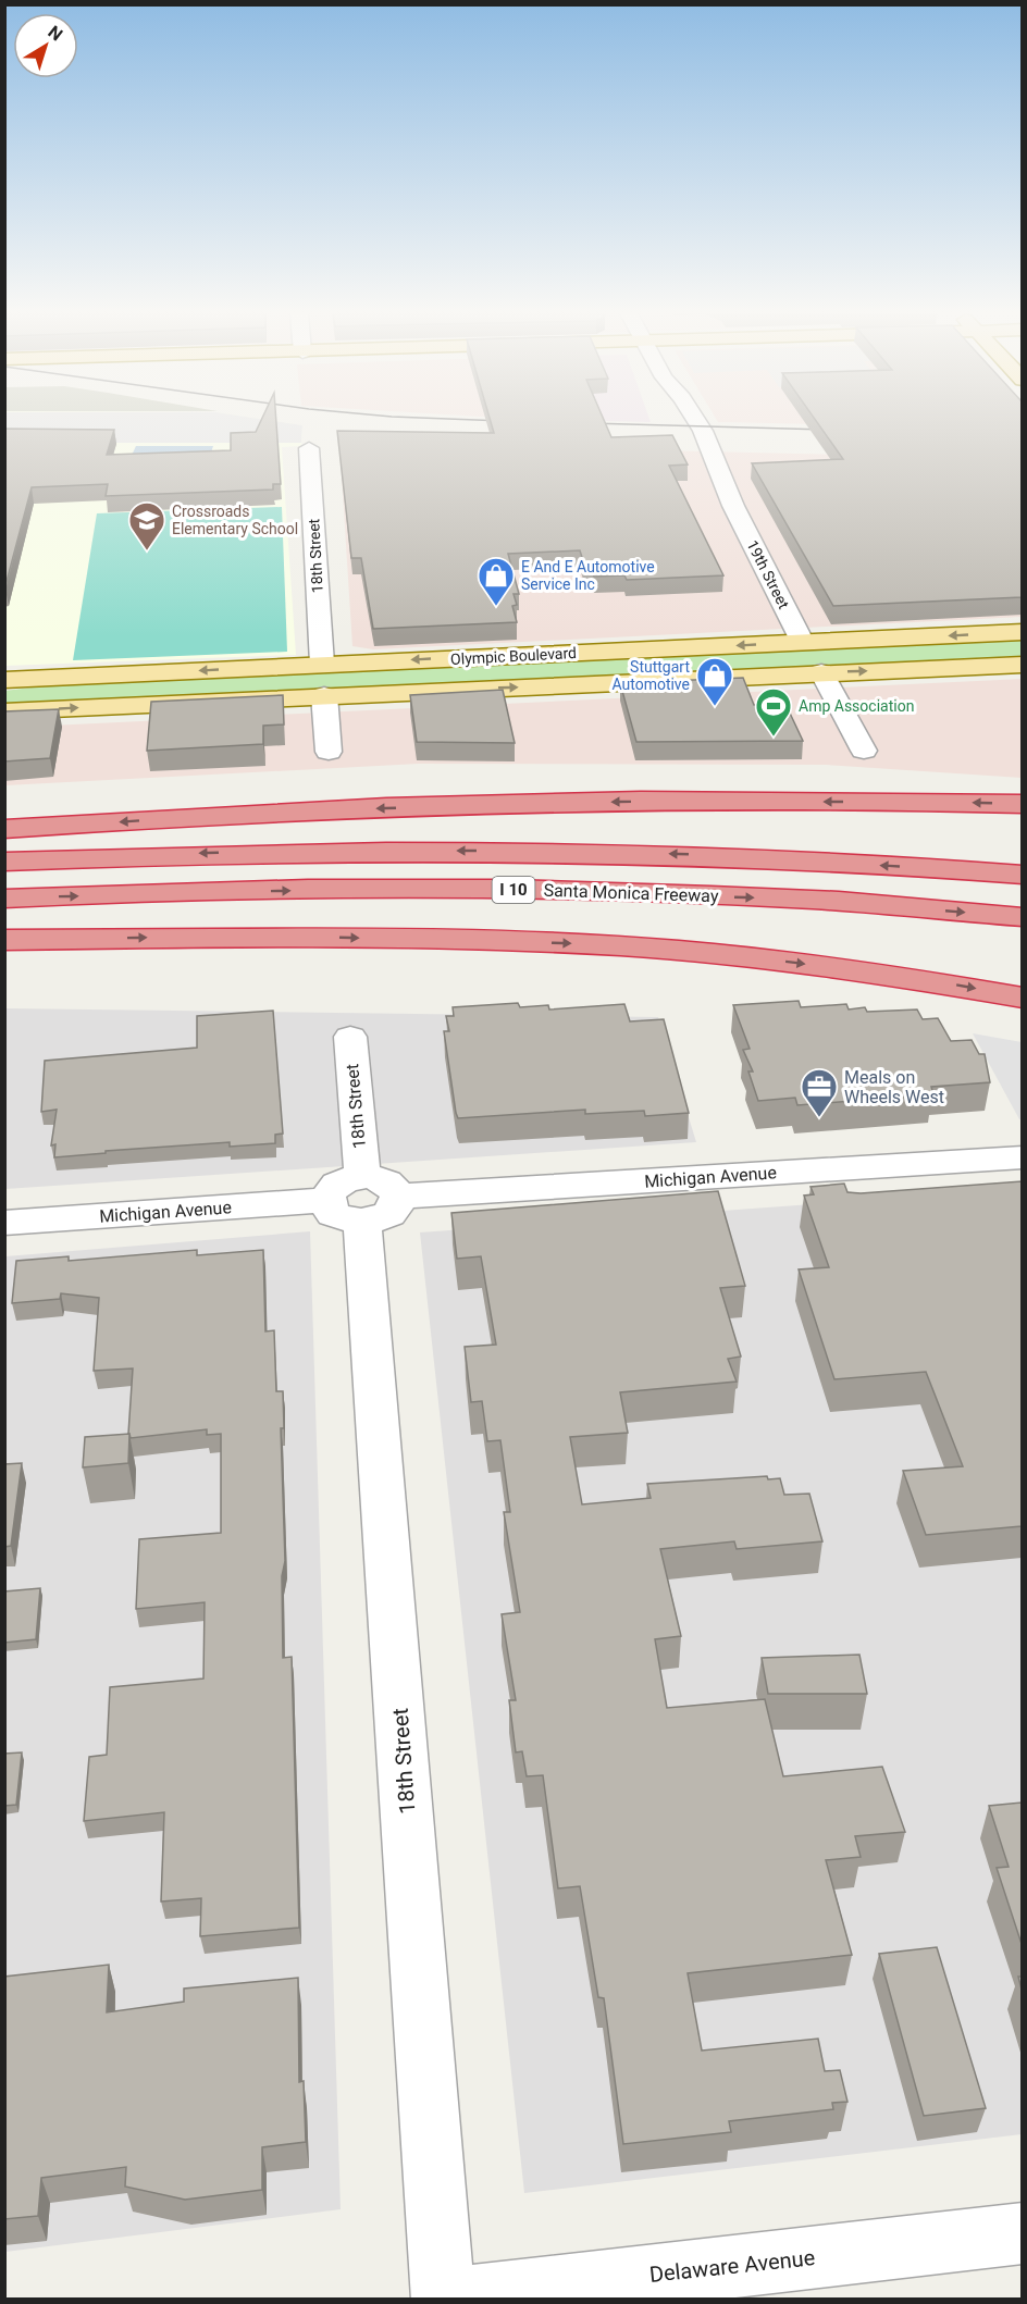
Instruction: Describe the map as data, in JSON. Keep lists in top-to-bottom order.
{
  "streets": {
    "highway": ["I 10", "Santa Monica Freeway"],
    "main road": ["Olympic Boulevard"],
    "street": [
      "18th Street",
      "19th Street",
      "Michigan Avenue",
      "Delaware Avenue"
    ]
  },
  "crossings": [
    ["18th Street", "Olympic Boulevard"],
    ["18th Street", "Michigan Avenue"],
    ["18th Street", "Delaware Avenue"],
    ["19th Street", "Olympic Boulevard"]
  ],
  "places": {
    "school or university": ["Crossroads Elementary School"],
    "shop": ["E And E Automotive Service Inc", "Stuttgart Automotive"],
    "sports": ["Amp Association"],
    "office": ["Meals on Wheels West"]
  },
  "north": "top right"
}
